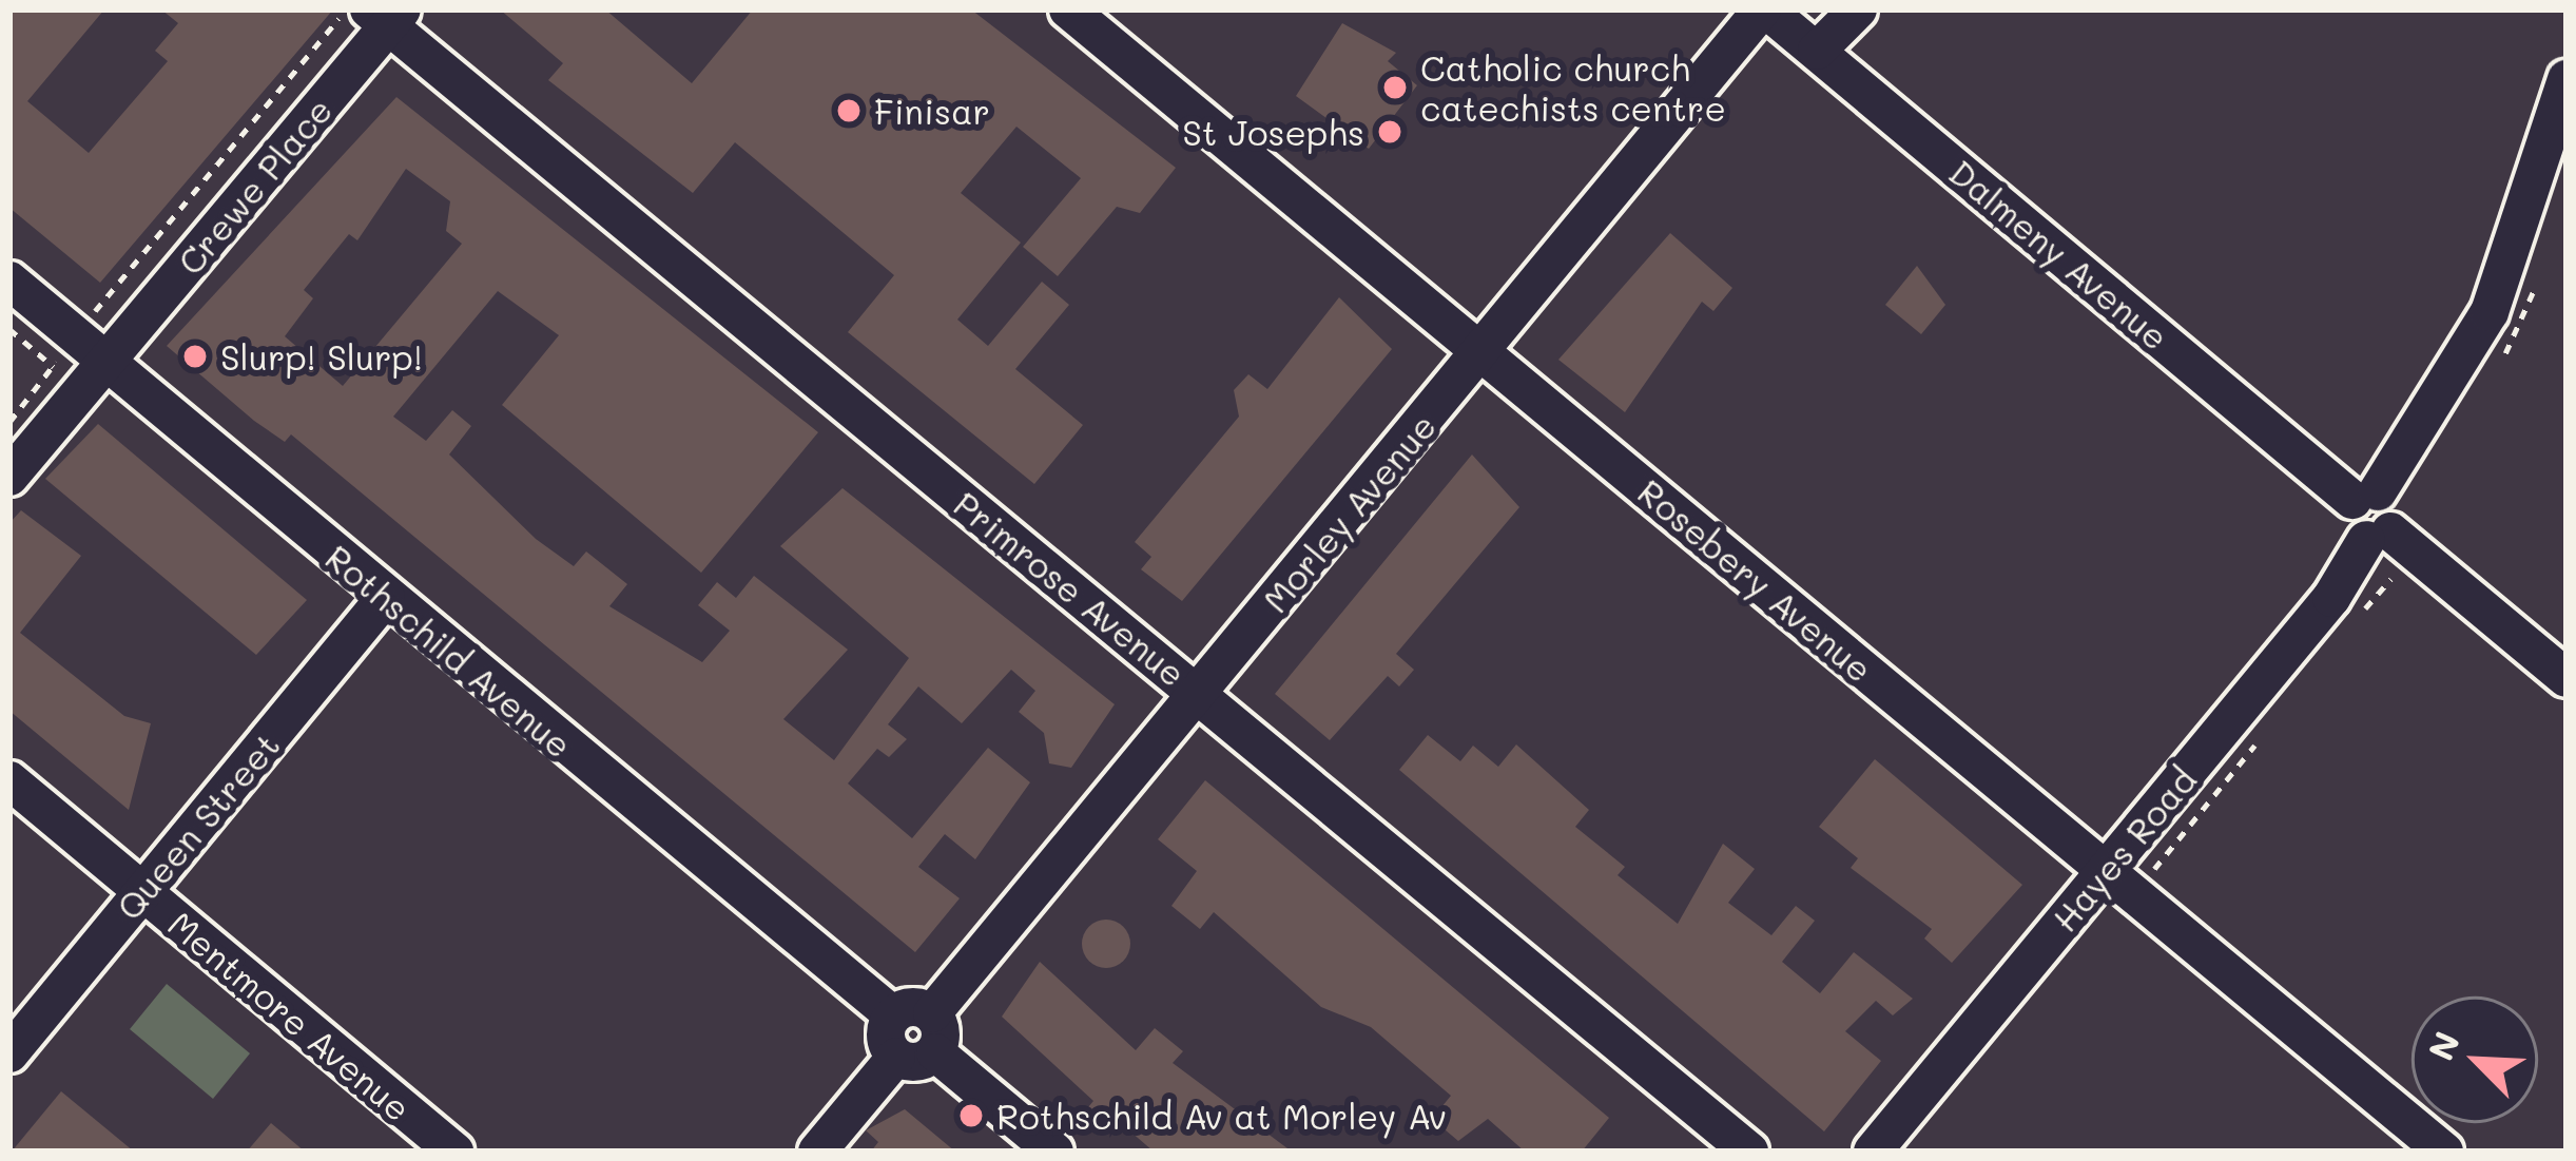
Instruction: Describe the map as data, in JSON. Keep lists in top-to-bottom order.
{
  "streets": {
    "street": [
      "Crewe Place",
      "Dalmeny Avenue",
      "Morley Avenue",
      "Rosebery Avenue",
      "Primrose Avenue",
      "Rothschild Avenue",
      "Queen Street",
      "Hayes Road",
      "Mentmore Avenue"
    ]
  },
  "crossings": [
    ["Crewe Place", "Primrose Avenue"],
    ["Crewe Place", "Rothschild Avenue"],
    ["Dalmeny Avenue", "Morley Avenue"],
    ["Morley Avenue", "Rosebery Avenue"],
    ["Morley Avenue", "Primrose Avenue"],
    ["Morley Avenue", "Rothschild Avenue"],
    ["Rosebery Avenue", "Hayes Road"],
    ["Rothschild Avenue", "Queen Street"],
    ["Queen Street", "Mentmore Avenue"]
  ],
  "places": [
    "Catholic church catechists centre",
    "Finisar",
    "St Josephs",
    "Slurp! Slurp!",
    "Rothschild Av at Morley Av"
  ],
  "north": "top left"
}
